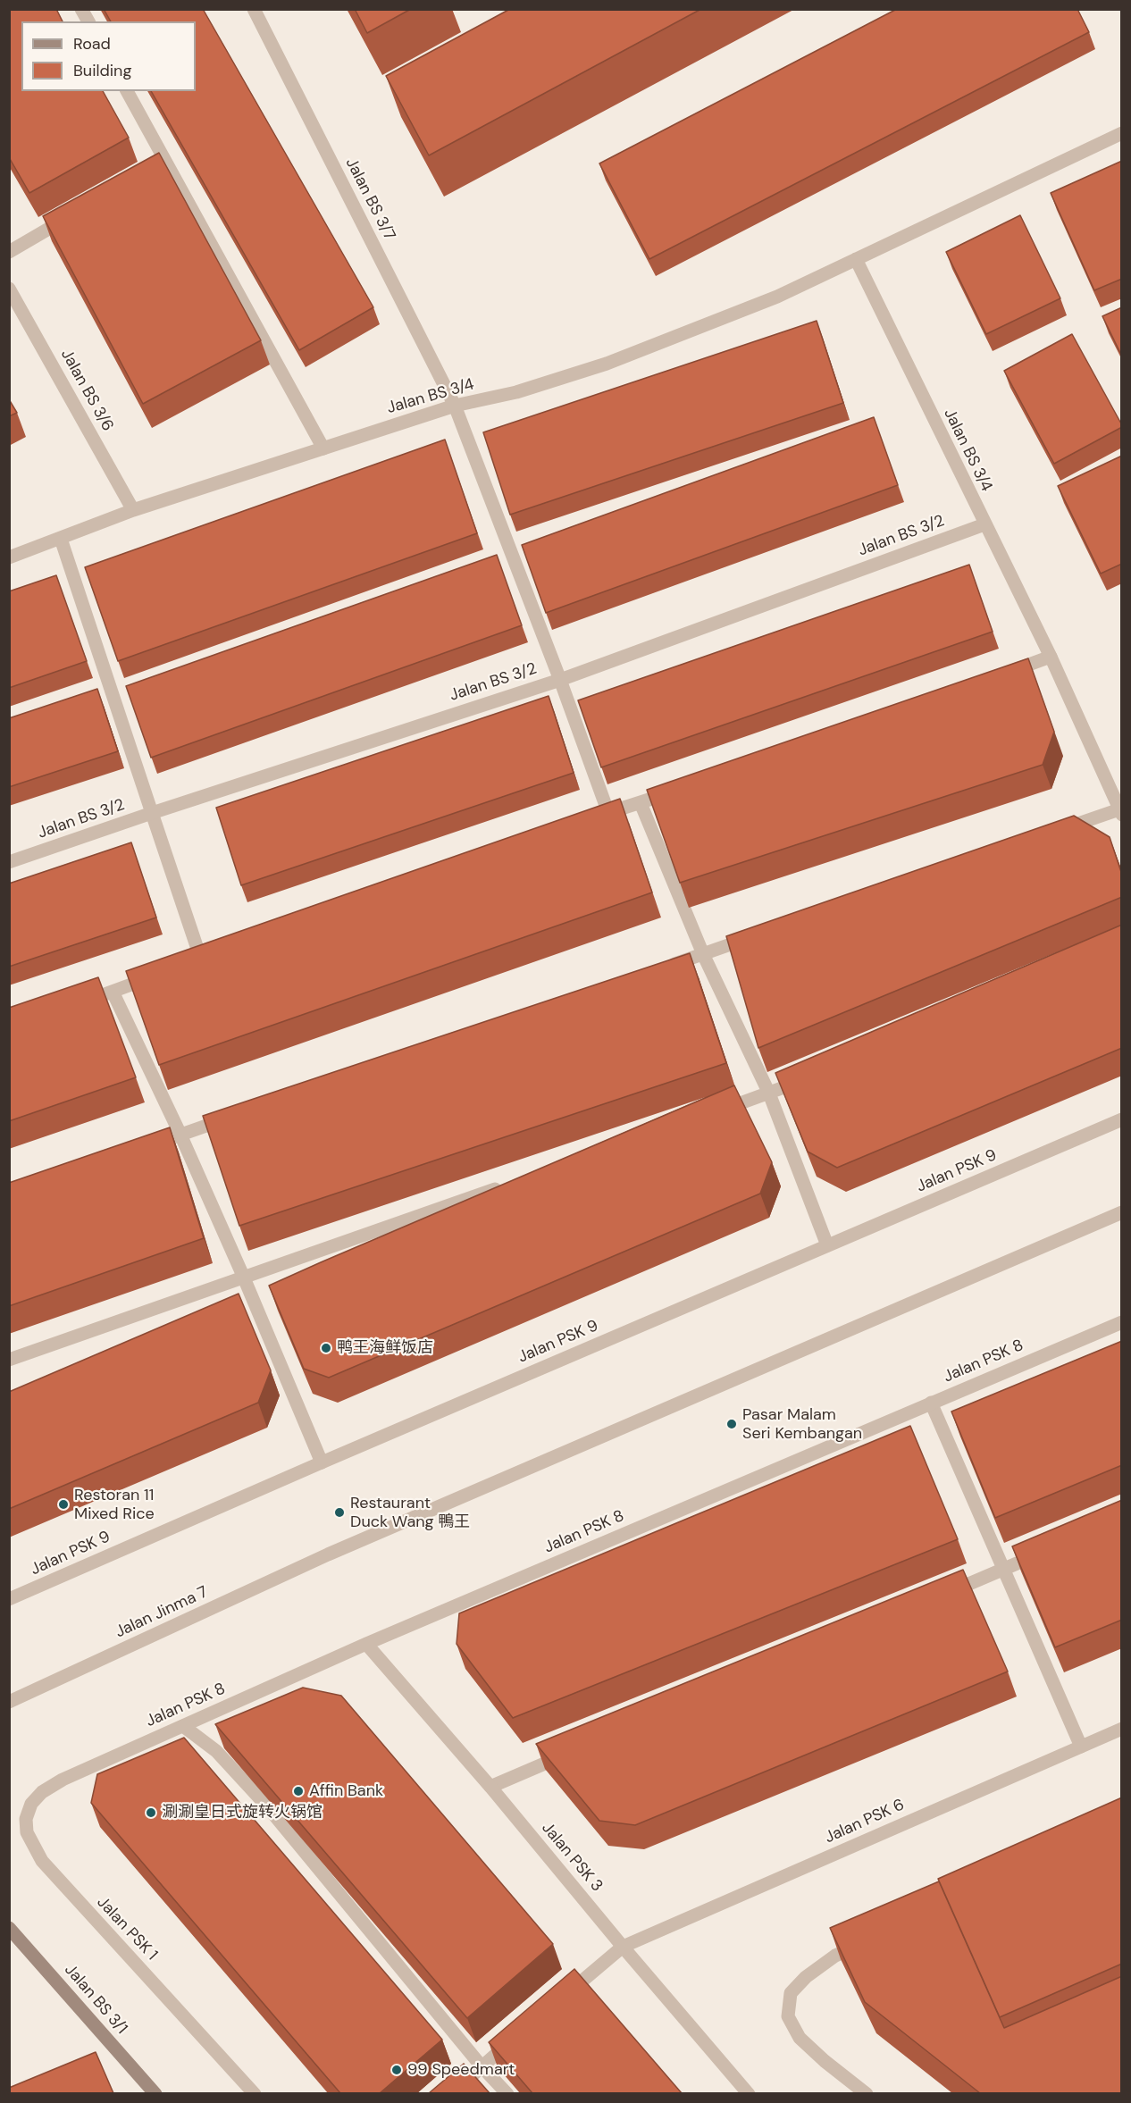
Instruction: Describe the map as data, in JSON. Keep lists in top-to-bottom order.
{
  "streets": {
    "street": [
      "Jalan BS 3/7",
      "Jalan BS 3/6",
      "Jalan BS 3/4",
      "Jalan BS 3/2",
      "Jalan PSK 9",
      "Jalan PSK 8",
      "Jalan Jinma 7",
      "Jalan PSK 6",
      "Jalan PSK 3",
      "Jalan PSK 1",
      "Jalan BS 3/1"
    ]
  },
  "crossings": [
    ["Jalan BS 3/7", "Jalan BS 3/4"],
    ["Jalan BS 3/7", "Jalan BS 3/2"],
    ["Jalan BS 3/6", "Jalan BS 3/4"],
    ["Jalan BS 3/4", "Jalan BS 3/2"],
    ["Jalan PSK 8", "Jalan PSK 3"],
    ["Jalan PSK 8", "Jalan PSK 1"],
    ["Jalan PSK 6", "Jalan PSK 3"]
  ],
  "places": [
    "鸭王海鲜饭店",
    "Pasar Malam Seri Kembangan",
    "Restoran 11 Mixed Rice",
    "Restaurant Duck Wang 鴨王",
    "Affin Bank",
    "涮涮皇日式旋转火锅馆",
    "99 Speedmart"
  ],
  "legend": ["Road", "Building"]
}
